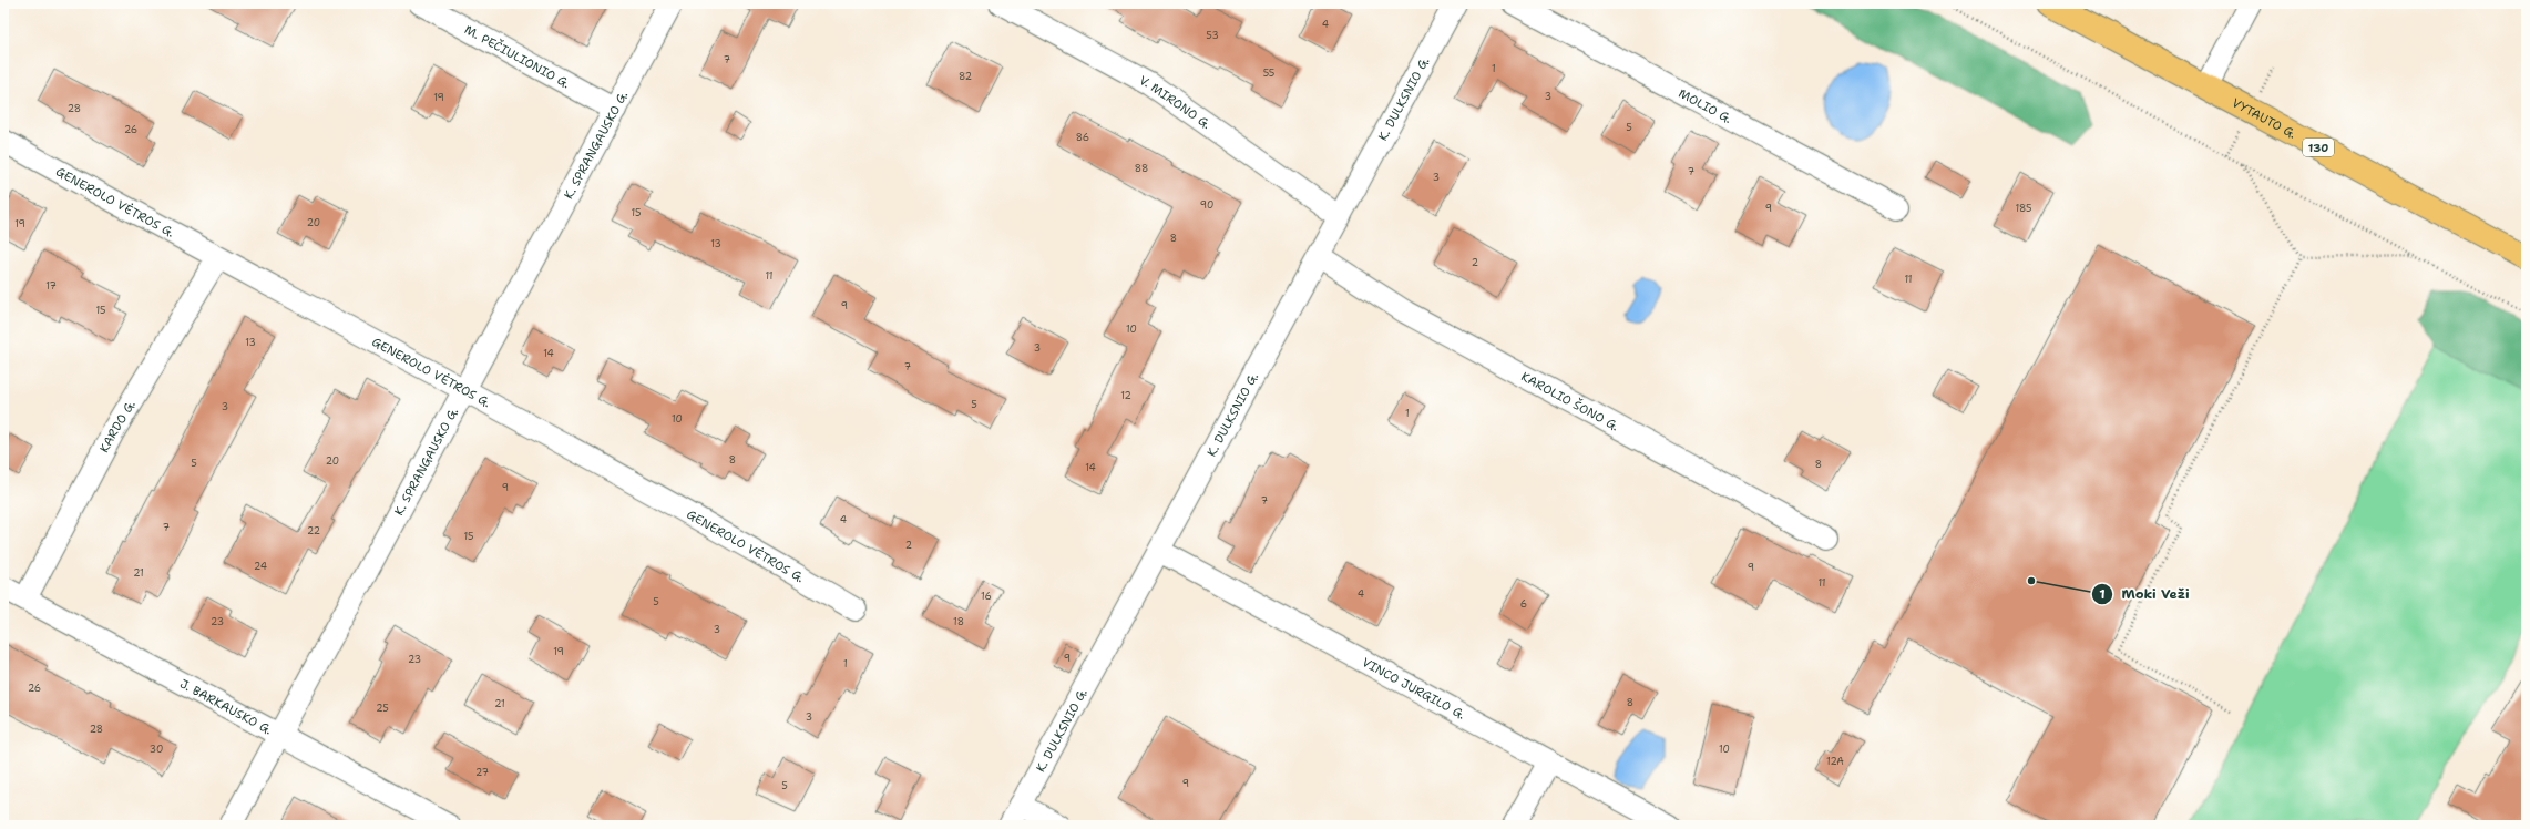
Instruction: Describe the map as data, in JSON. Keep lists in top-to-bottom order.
{
  "streets": {
    "main road": ["VYTAUTO G.", "130"],
    "street": [
      "M. PEČIULIONIO G.",
      "K. DULKSNIO G.",
      "V. MIRONO G.",
      "MOLIO G.",
      "K. SPRANGAUSKO G.",
      "GENEROLO VĖTROS G.",
      "KAROLIO ŠONO G.",
      "KARDO G.",
      "VINCO JURGILO G.",
      "J. BARKAUSKO G."
    ]
  },
  "crossings": [
    ["M. PEČIULIONIO G.", "K. SPRANGAUSKO G."],
    ["K. DULKSNIO G.", "V. MIRONO G."],
    ["K. DULKSNIO G.", "KAROLIO ŠONO G."],
    ["K. DULKSNIO G.", "VINCO JURGILO G."],
    ["K. SPRANGAUSKO G.", "GENEROLO VĖTROS G."],
    ["K. SPRANGAUSKO G.", "J. BARKAUSKO G."],
    ["GENEROLO VĖTROS G.", "KARDO G."],
    ["KARDO G.", "J. BARKAUSKO G."]
  ],
  "places": ["Moki Veži"],
  "house_numbers": [
    "4",
    "53",
    "7",
    "1",
    "55",
    "82",
    "3",
    "19",
    "28",
    "5",
    "26",
    "86",
    "88",
    "7",
    "3",
    "90",
    "9",
    "185",
    "15",
    "20",
    "19",
    "8",
    "13",
    "2",
    "11",
    "11",
    "17",
    "9",
    "15",
    "10",
    "13",
    "3",
    "14",
    "7",
    "12",
    "5",
    "3",
    "1",
    "10",
    "8",
    "20",
    "5",
    "8",
    "14",
    "9",
    "7",
    "4",
    "7",
    "22",
    "15",
    "2",
    "24",
    "9",
    "21",
    "11",
    "4",
    "16",
    "5",
    "6",
    "23",
    "18",
    "3",
    "19",
    "9",
    "23",
    "1",
    "26",
    "8",
    "21",
    "25",
    "3",
    "28",
    "30",
    "10",
    "12A",
    "27",
    "9",
    "5"
  ]
}
